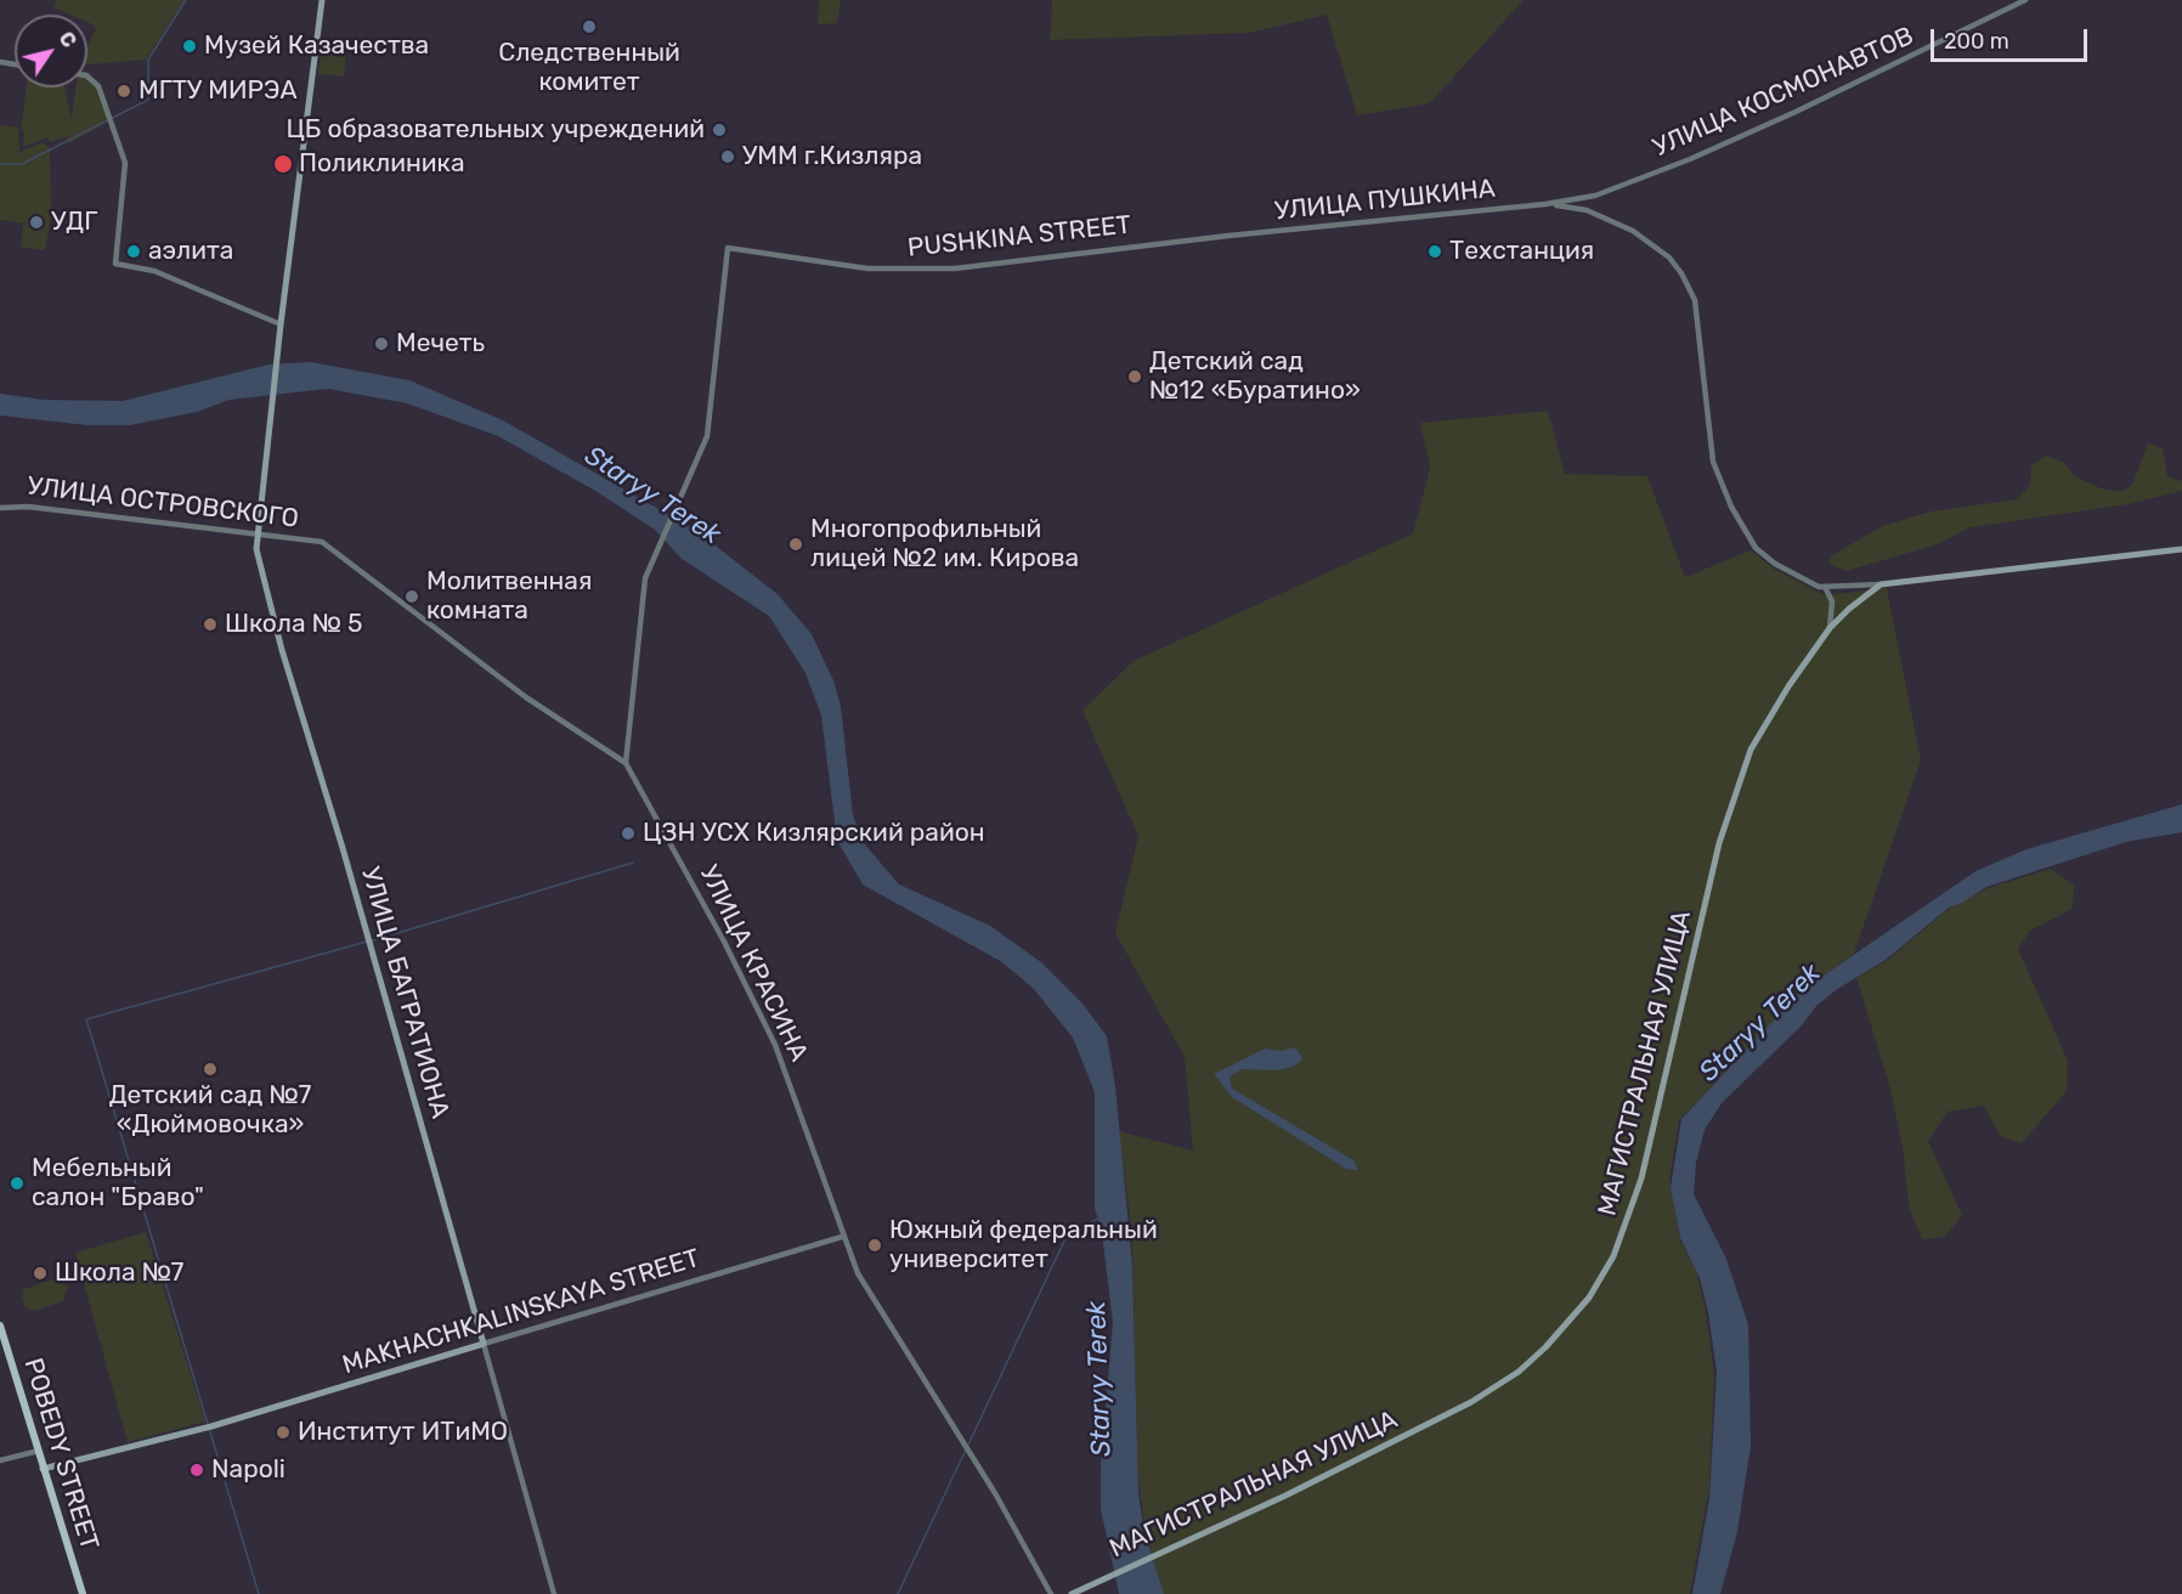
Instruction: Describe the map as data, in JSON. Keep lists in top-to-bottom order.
{
  "streets": {
    "main road": [
      "УЛИЦА БАГРАТИОНА",
      "МАГИСТРАЛЬНАЯ УЛИЦА",
      "MAKHACHKALINSKAYA STREET",
      "POBEDY STREET"
    ],
    "street": [
      "УЛИЦА КОСМОНАВТОВ",
      "PUSHKINA STREET",
      "УЛИЦА ОСТРОВСКОГО",
      "УЛИЦА КРАСИНА"
    ]
  },
  "crossings": [
    ["УЛИЦА КОСМОНАВТОВ", "PUSHKINA STREET"],
    ["PUSHKINA STREET", "УЛИЦА КРАСИНА"],
    ["УЛИЦА ОСТРОВСКОГО", "УЛИЦА КРАСИНА"],
    ["УЛИЦА ОСТРОВСКОГО", "УЛИЦА БАГРАТИОНА"],
    ["УЛИЦА КРАСИНА", "MAKHACHKALINSKAYA STREET"],
    ["УЛИЦА БАГРАТИОНА", "MAKHACHKALINSKAYA STREET"],
    ["MAKHACHKALINSKAYA STREET", "POBEDY STREET"]
  ],
  "water": ["Staryy Terek"],
  "places": [
    "Следственный комитет",
    "Музей Казачества",
    "МГТУ МИРЭА",
    "ЦБ образовательных учреждений",
    "УММ г.Кизляра",
    "Поликлиника",
    "УДГ",
    "аэлита",
    "Техстанция",
    "Мечеть",
    "Детский сад №12 «Буратино»",
    "Многопрофильный лицей №2 им. Кирова",
    "Молитвенная комната",
    "Школа № 5",
    "ЦЗН УСХ Кизлярский район",
    "Детский сад №7 «Дюймовочка»",
    "Мебельный салон \"Браво\"",
    "Южный федеральный университет",
    "Школа №7",
    "Институт ИТиМО",
    "Napoli"
  ],
  "scale_bar": "200 m",
  "north": "top right"
}
